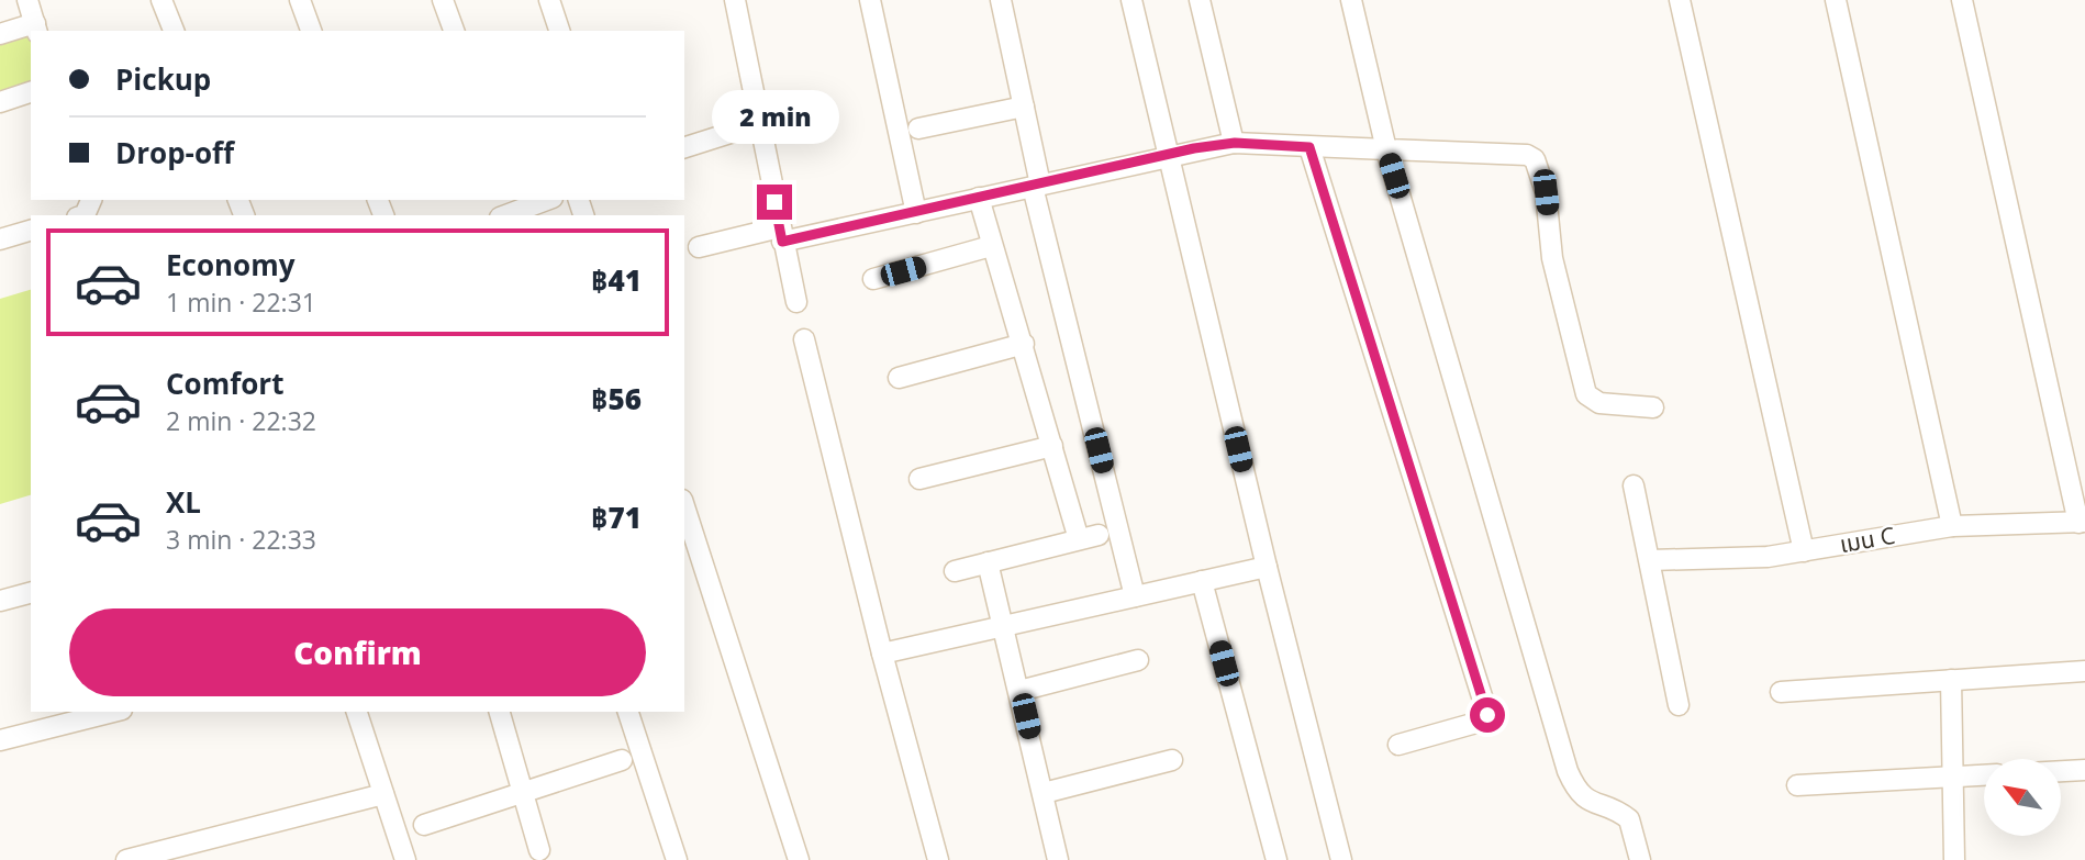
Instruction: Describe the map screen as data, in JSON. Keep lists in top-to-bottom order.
{
  "streets": {
    "street": ["เมน C"]
  },
  "north": "top left",
  "page": {
    "banner": ["Pickup", "Drop-off"],
    "bubble": "2 min",
    "list": [
      {
        "name": "Economy",
        "note": "1 min · 22:31",
        "value": "฿41"
      },
      {
        "name": "Comfort",
        "note": "2 min · 22:32",
        "value": "฿56"
      },
      {
        "name": "XL",
        "note": "3 min · 22:33",
        "value": "฿71"
      }
    ],
    "buttons": "Confirm"
  }
}
